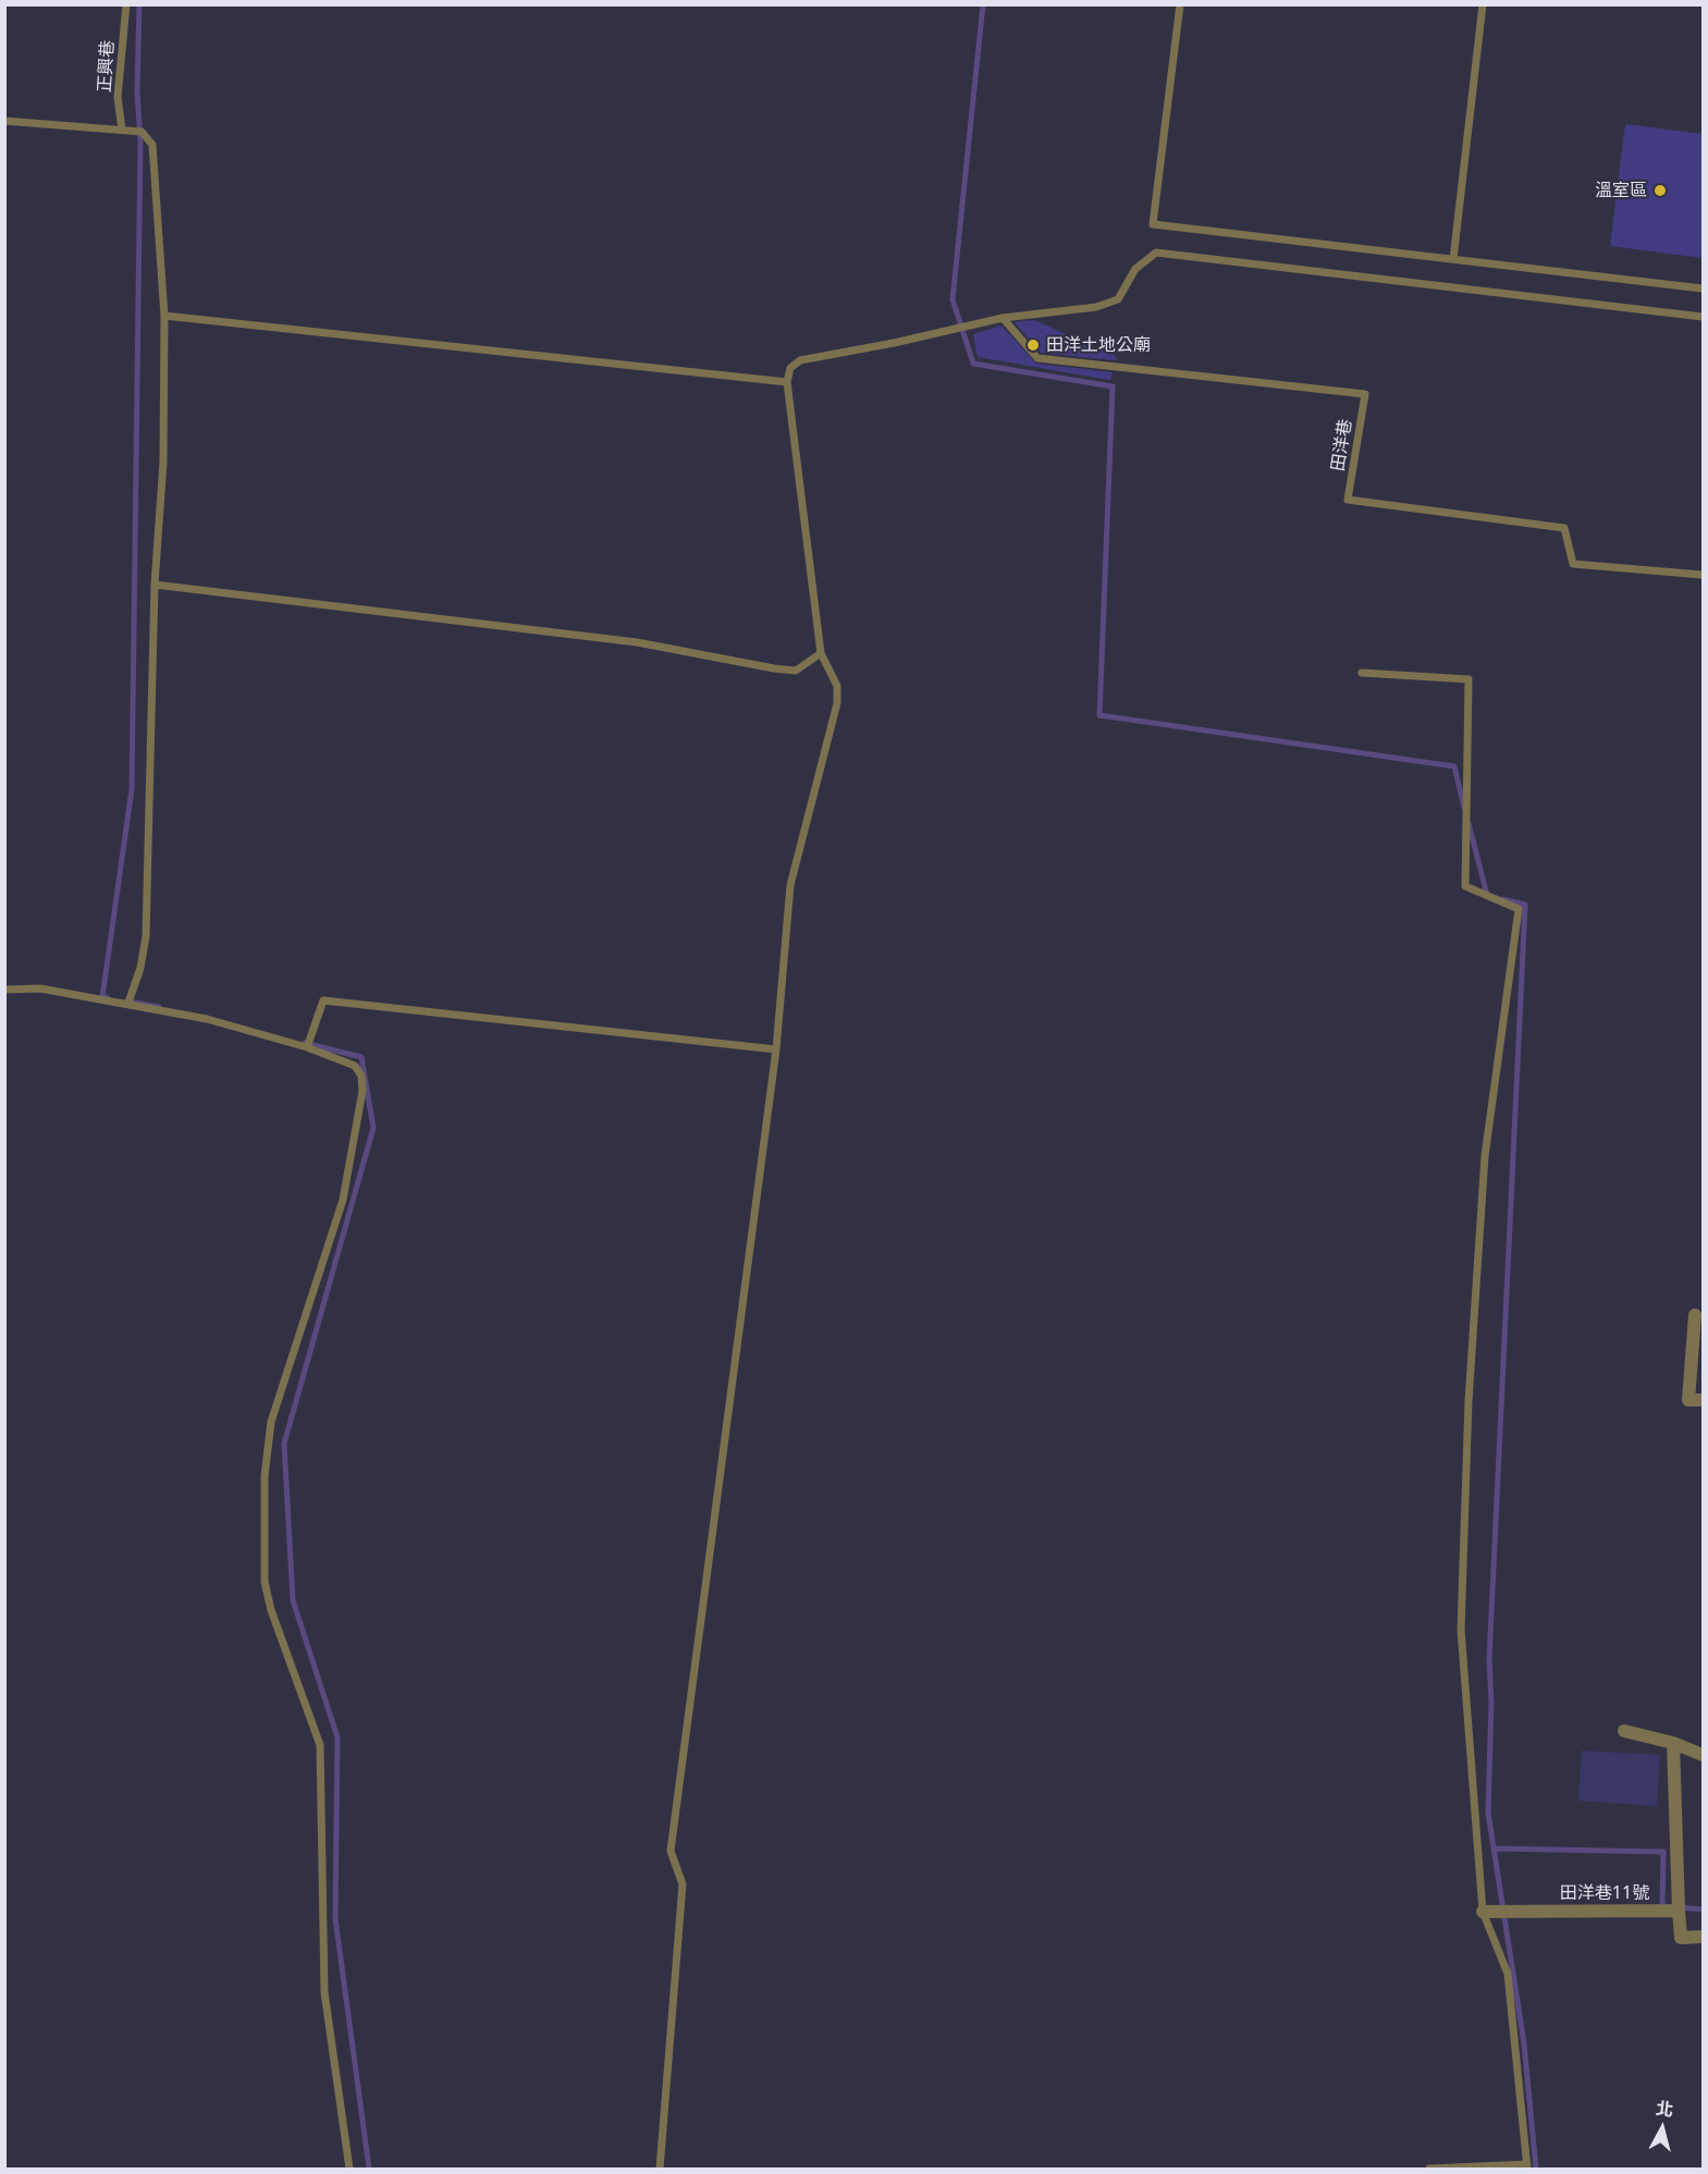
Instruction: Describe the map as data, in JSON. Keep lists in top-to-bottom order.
{
  "streets": {
    "street": ["田洋巷11號"],
    "lane": ["正興巷", "田洋巷"]
  },
  "places": ["溫室區", "田洋土地公廟"],
  "north": "top"
}
